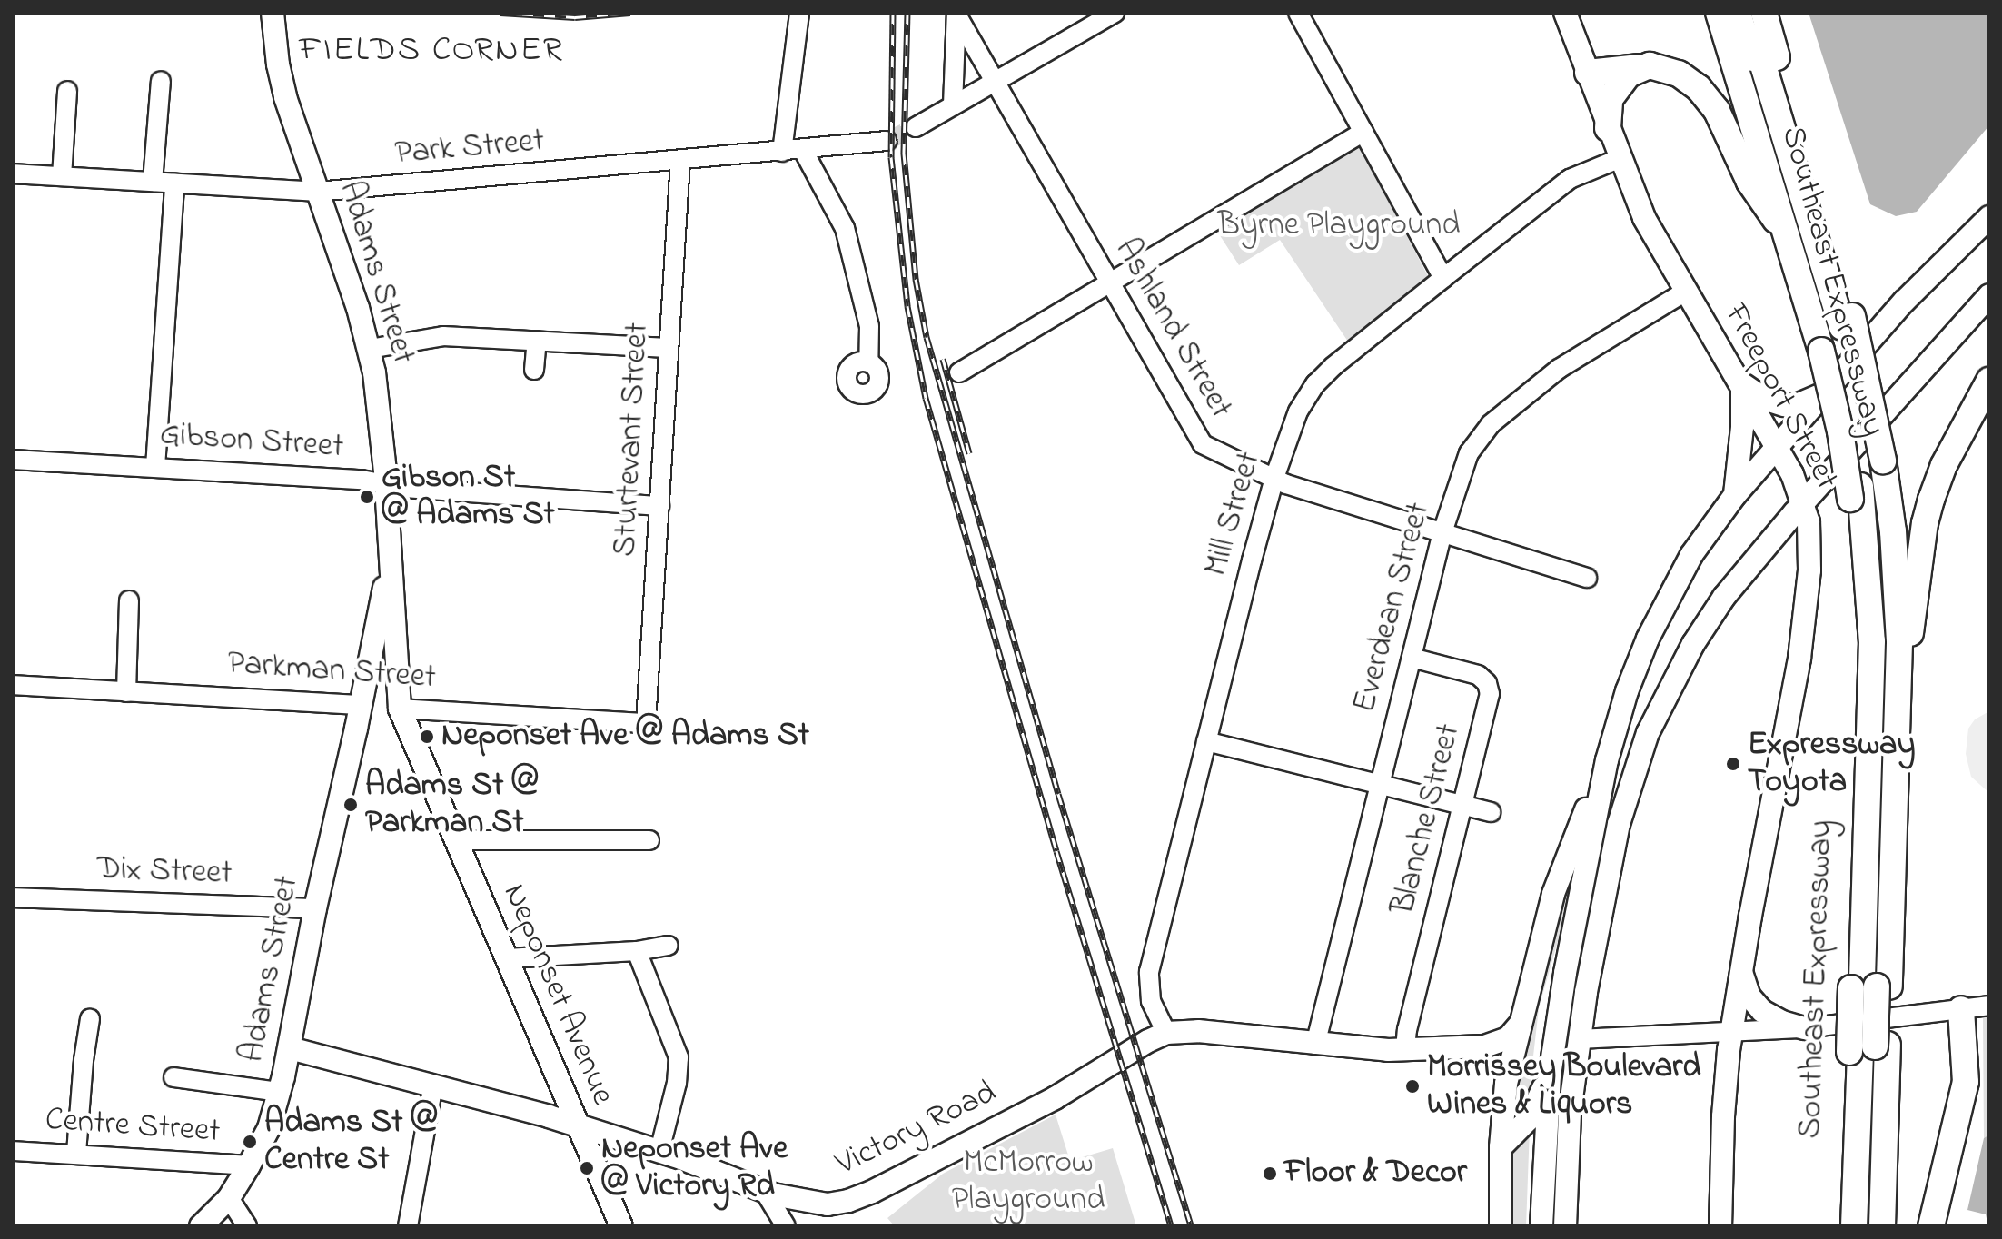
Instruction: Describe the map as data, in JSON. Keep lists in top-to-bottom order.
{
  "streets": {
    "highway": ["Southeast Expressway"],
    "main road": [
      "Adams Street",
      "Freeport Street",
      "Parkman Street",
      "Neponset Avenue",
      "Victory Road"
    ],
    "street": [
      "Park Street",
      "Ashland Street",
      "Sturtevant Street",
      "Gibson Street",
      "Mill Street",
      "Everdean Street",
      "Blanche Street",
      "Dix Street",
      "Centre Street"
    ]
  },
  "crossings": [
    ["Park Street", "Adams Street"],
    ["Park Street", "Sturtevant Street"],
    ["Adams Street", "Gibson Street"],
    ["Adams Street", "Parkman Street"],
    ["Adams Street", "Dix Street"],
    ["Adams Street", "Neponset Avenue"],
    ["Adams Street", "Centre Street"],
    ["Adams Street", "Victory Road"],
    ["Ashland Street", "Mill Street"],
    ["Ashland Street", "Everdean Street"],
    ["Freeport Street", "Mill Street"],
    ["Freeport Street", "Everdean Street"],
    ["Sturtevant Street", "Gibson Street"],
    ["Sturtevant Street", "Parkman Street"],
    ["Mill Street", "Victory Road"],
    ["Everdean Street", "Blanche Street"],
    ["Everdean Street", "Victory Road"],
    ["Parkman Street", "Neponset Avenue"],
    ["Blanche Street", "Victory Road"],
    ["Neponset Avenue", "Victory Road"]
  ],
  "districts": ["FIELDS CORNER"],
  "parks": ["Byrne Playground", "McMorrow Playground"],
  "places": [
    "Gibson St @ Adams St",
    "Neponset Ave @ Adams St",
    "Expressway Toyota",
    "Adams St @ Parkman St",
    "Morrissey Boulevard Wines & Liquors",
    "Adams St @ Centre St",
    "Neponset Ave @ Victory Rd",
    "Floor & Decor"
  ]
}
